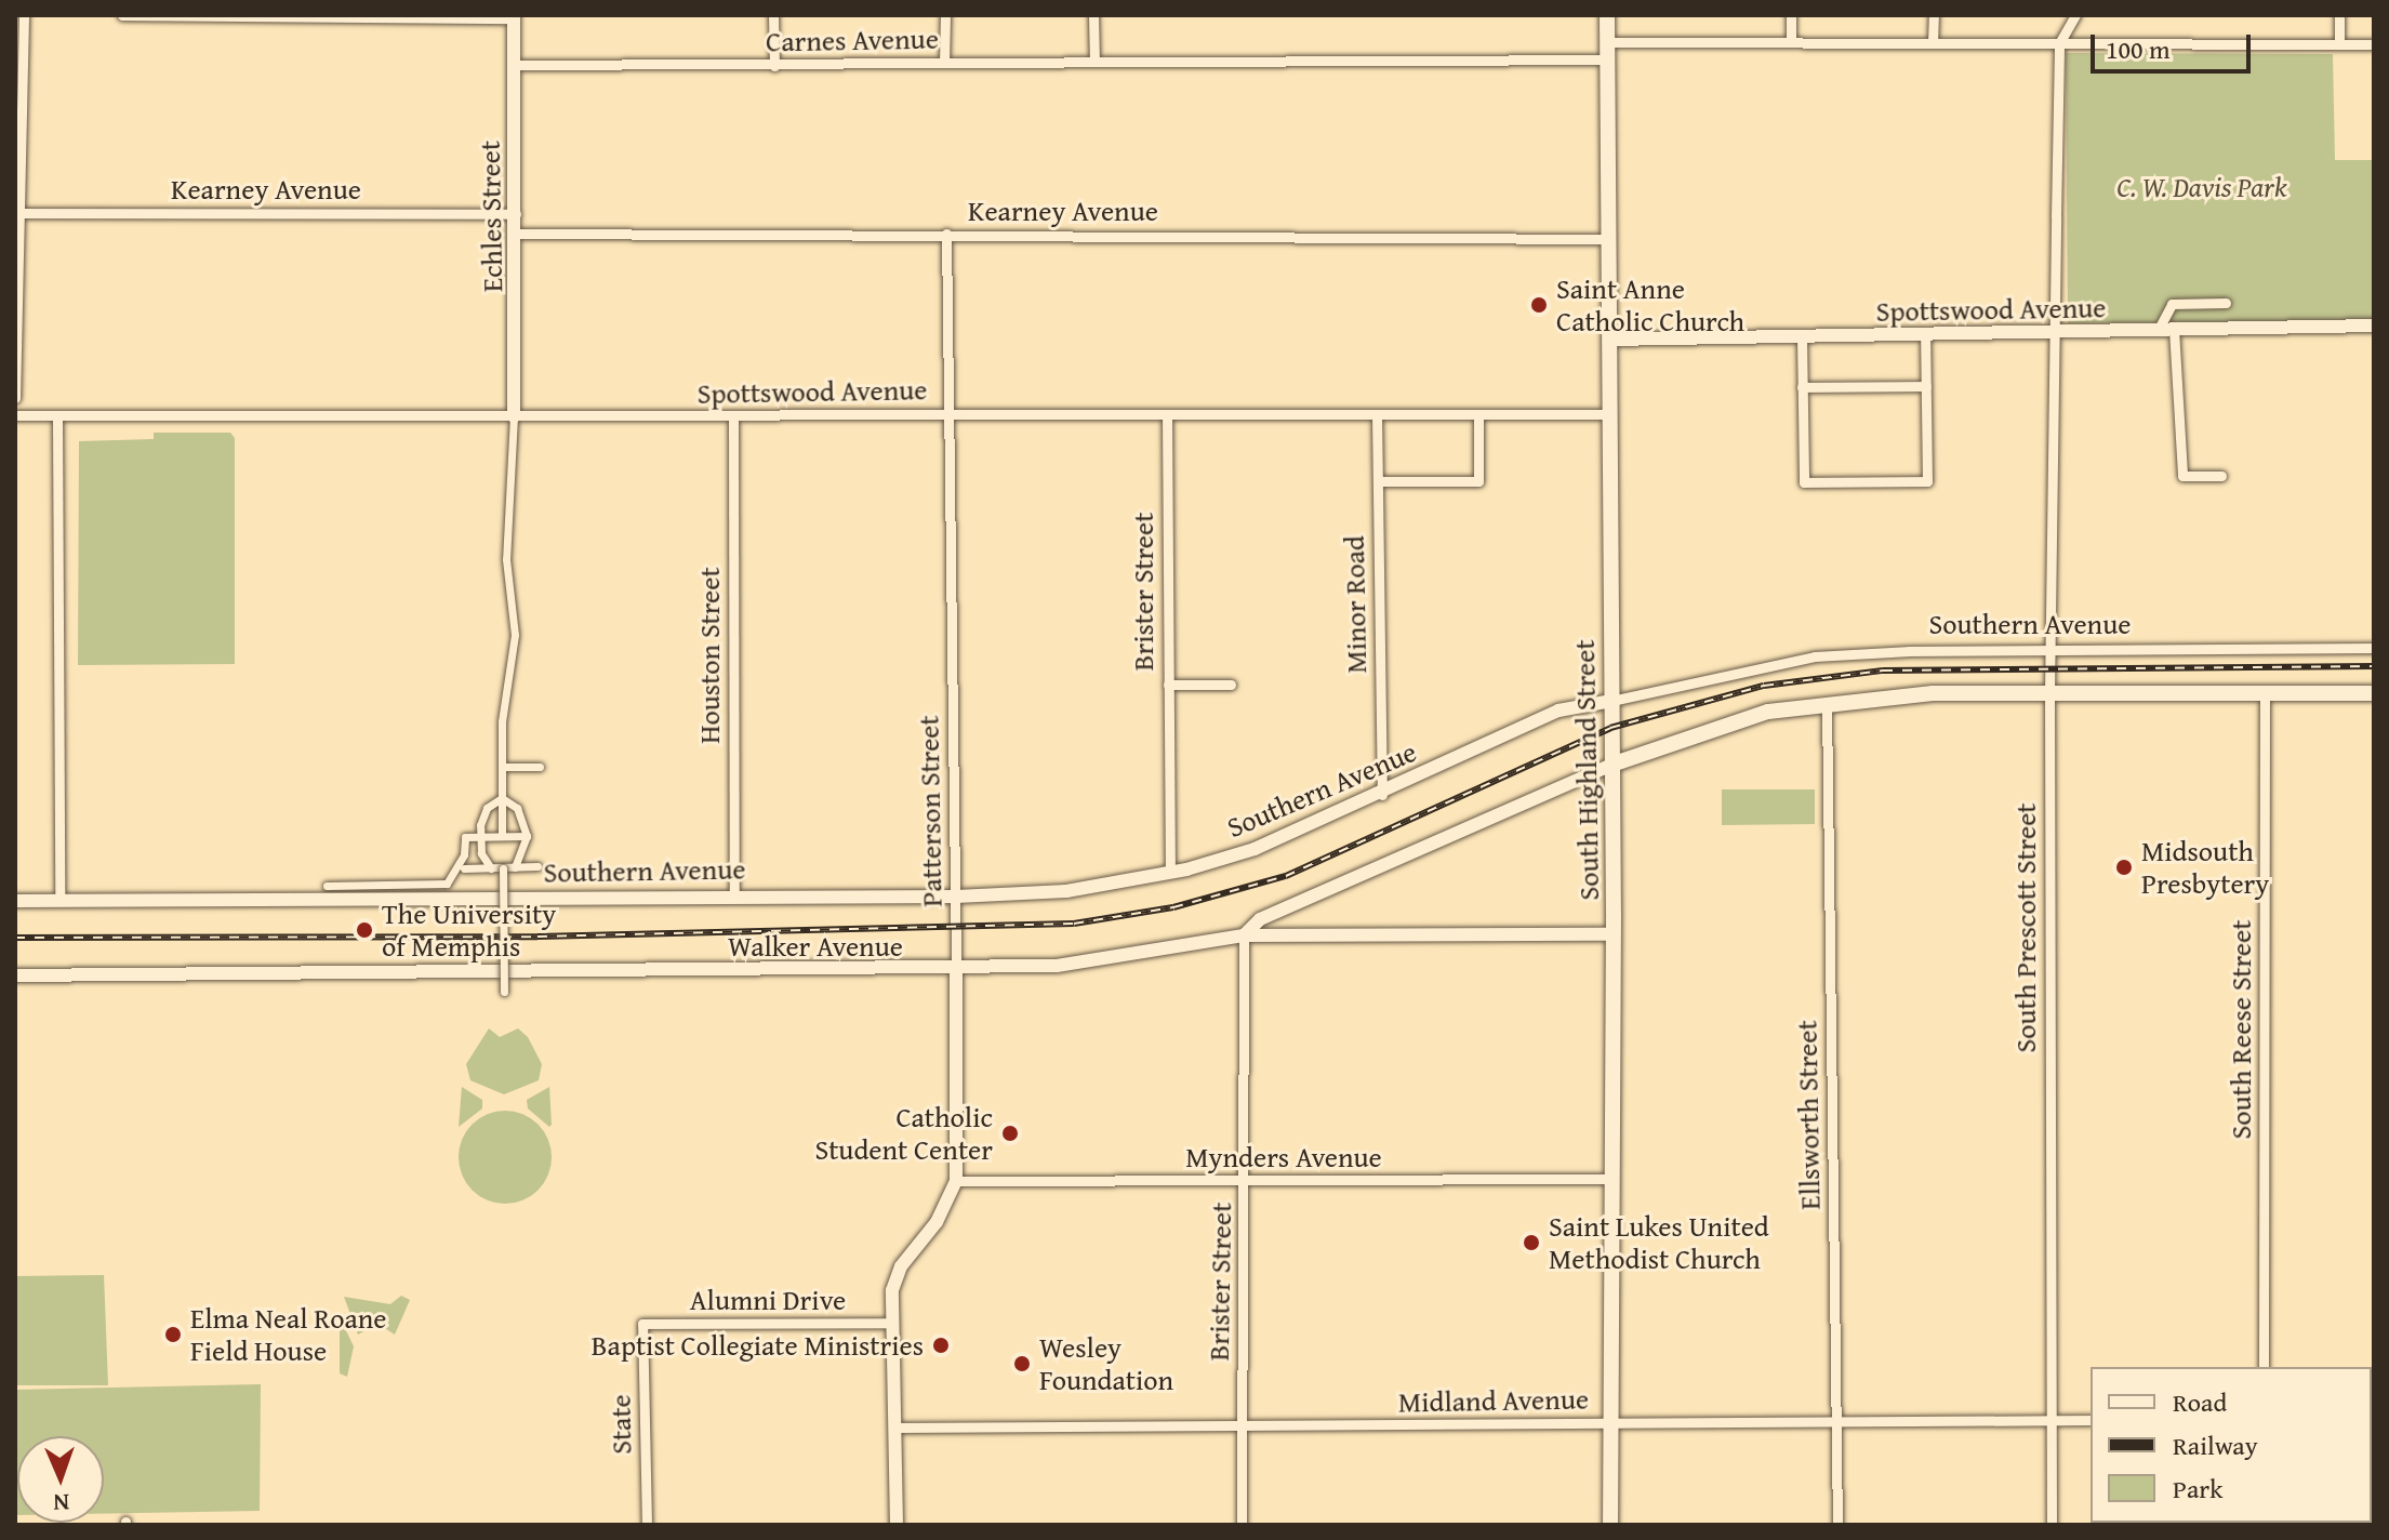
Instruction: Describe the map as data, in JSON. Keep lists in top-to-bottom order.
{
  "streets": {
    "main road": ["South Highland Street"],
    "street": [
      "Carnes Avenue",
      "Kearney Avenue",
      "Echles Street",
      "Spottswood Avenue",
      "Brister Street",
      "Minor Road",
      "Southern Avenue",
      "Houston Street",
      "Patterson Street",
      "South Prescott Street",
      "Walker Avenue",
      "South Reese Street",
      "Ellsworth Street",
      "Mynders Avenue",
      "Alumni Drive",
      "Midland Avenue",
      "State"
    ]
  },
  "crossings": [
    ["Carnes Avenue", "Echles Street"],
    ["Carnes Avenue", "South Highland Street"],
    ["Kearney Avenue", "Echles Street"],
    ["Kearney Avenue", "South Highland Street"],
    ["Kearney Avenue", "Patterson Street"],
    ["Echles Street", "Spottswood Avenue"],
    ["Spottswood Avenue", "Brister Street"],
    ["Spottswood Avenue", "Minor Road"],
    ["Spottswood Avenue", "Houston Street"],
    ["Spottswood Avenue", "South Highland Street"],
    ["Spottswood Avenue", "Patterson Street"],
    ["Spottswood Avenue", "South Prescott Street"],
    ["Brister Street", "Southern Avenue"],
    ["Brister Street", "Walker Avenue"],
    ["Brister Street", "Mynders Avenue"],
    ["Brister Street", "Midland Avenue"],
    ["Minor Road", "Southern Avenue"],
    ["Southern Avenue", "Houston Street"],
    ["Southern Avenue", "South Highland Street"],
    ["Southern Avenue", "Patterson Street"],
    ["Southern Avenue", "South Prescott Street"],
    ["South Highland Street", "Walker Avenue"],
    ["South Highland Street", "Mynders Avenue"],
    ["South Highland Street", "Midland Avenue"],
    ["Patterson Street", "Walker Avenue"],
    ["Patterson Street", "Mynders Avenue"],
    ["Patterson Street", "Alumni Drive"],
    ["Patterson Street", "Midland Avenue"],
    ["South Prescott Street", "Midland Avenue"],
    ["Ellsworth Street", "Midland Avenue"],
    ["Alumni Drive", "State"]
  ],
  "parks": ["C. W. Davis Park"],
  "places": [
    "Saint Anne Catholic Church",
    "Midsouth Presbytery",
    "The University of Memphis",
    "Catholic Student Center",
    "Saint Lukes United Methodist Church",
    "Elma Neal Roane Field House",
    "Baptist Collegiate Ministries",
    "Wesley Foundation"
  ],
  "legend": ["Road", "Railway", "Park"],
  "scale_bar": "100 m",
  "north": "bottom"
}
